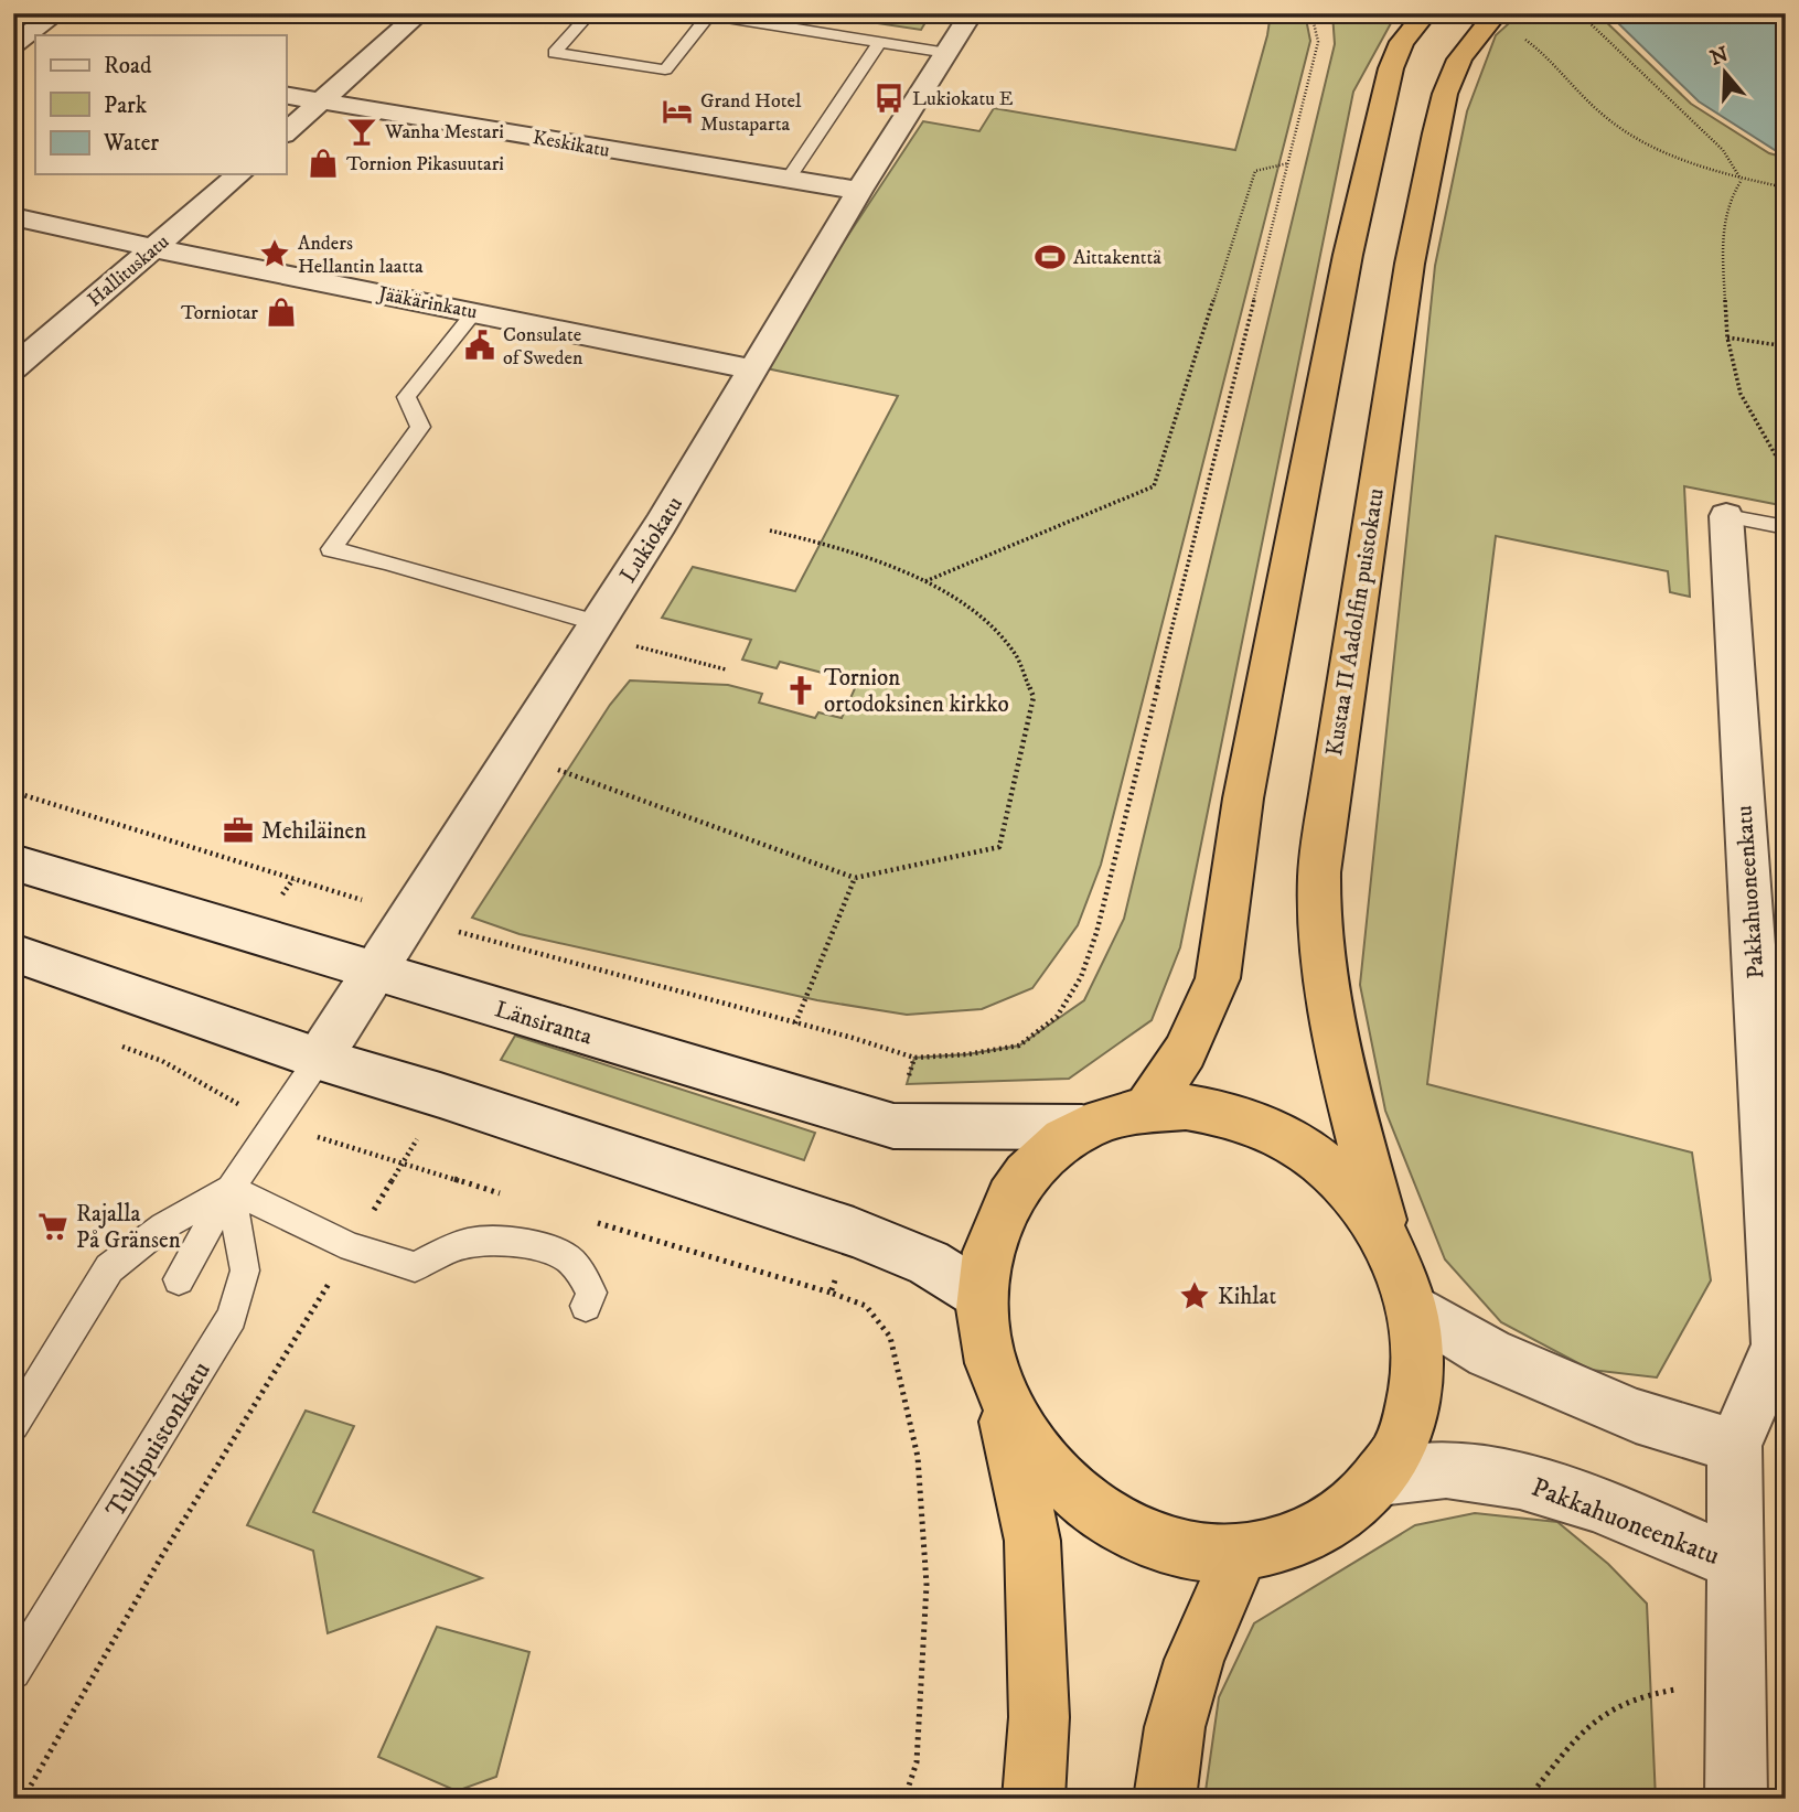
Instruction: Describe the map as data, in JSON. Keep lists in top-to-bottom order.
{
  "streets": {
    "highway": ["Kustaa II Aadolfin puistokatu"],
    "street": [
      "Keskikatu",
      "Hallituskatu",
      "Jääkärinkatu",
      "Lukiokatu",
      "Pakkahuoneenkatu",
      "Länsiranta"
    ],
    "lane": ["Tullipuistonkatu"]
  },
  "crossings": [
    ["Keskikatu", "Lukiokatu"],
    ["Hallituskatu", "Jääkärinkatu"],
    ["Jääkärinkatu", "Lukiokatu"],
    ["Lukiokatu", "Länsiranta"]
  ],
  "places": {
    "bus stop": ["Lukiokatu E"],
    "hotel": ["Grand Hotel Mustaparta"],
    "bar": ["Wanha Mestari"],
    "shop": ["Tornion Pikasuutari", "Torniotar"],
    "place": ["Anders Hellantin laatta", "Kihlat"],
    "sports": ["Aittakenttä"],
    "public building": ["Consulate of Sweden"],
    "church": ["Tornion ortodoksinen kirkko"],
    "office": ["Mehiläinen"],
    "supermarket": ["Rajalla På Gränsen"]
  },
  "legend": ["Road", "Park", "Water"],
  "north": "top"
}
